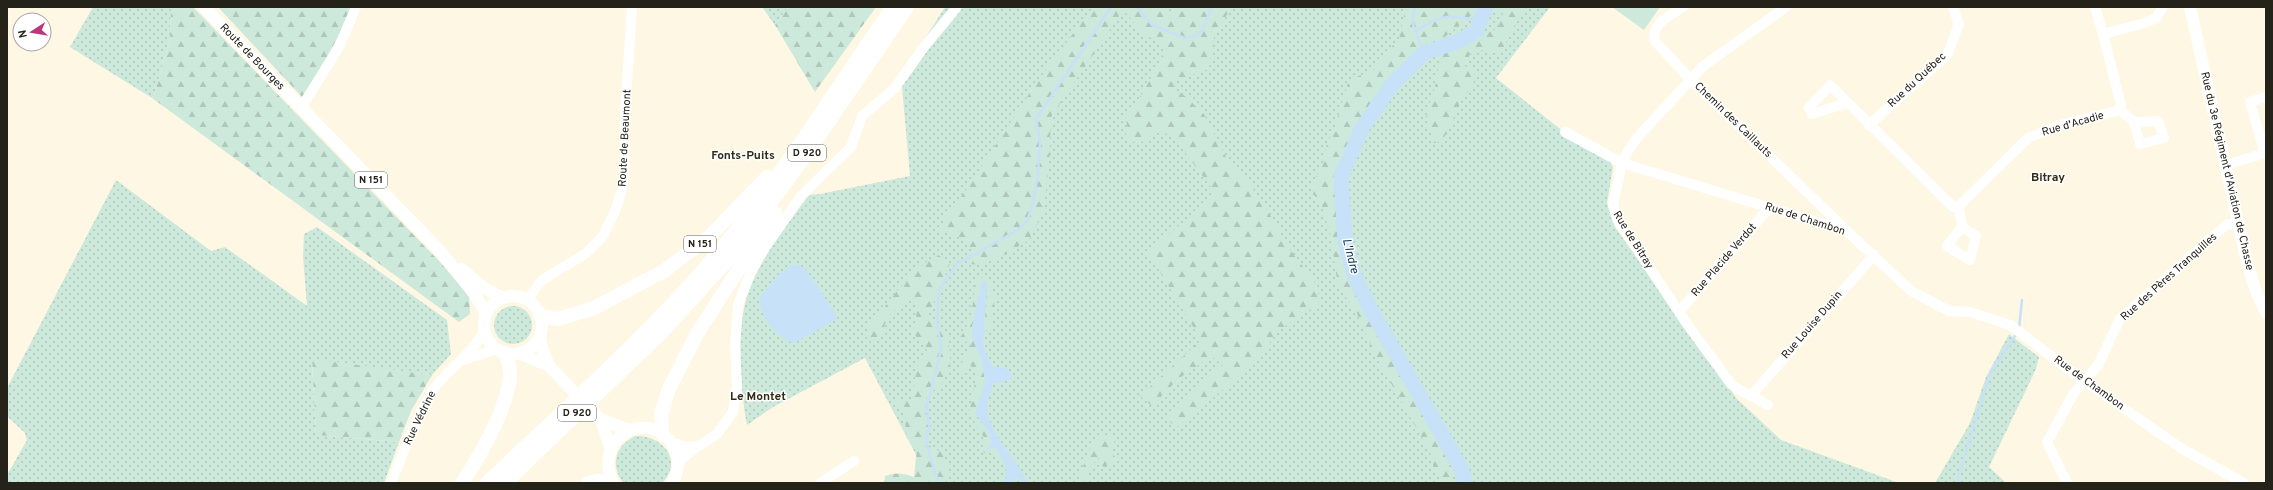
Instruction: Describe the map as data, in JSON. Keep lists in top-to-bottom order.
{
  "streets": {
    "highway": ["D 920", "N 151"],
    "main road": ["Route de Bourges", "Rue du 3e Régiment d'Aviation de Chasse"],
    "street": [
      "Rue du Québec",
      "Chemin des Caillauts",
      "Rue d'Acadie",
      "Route de Beaumont",
      "Rue de Chambon",
      "Rue de Bitray",
      "Rue Placide Verdot",
      "Rue des Pères Tranquilles",
      "Rue Louise Dupin",
      "Rue Védrine"
    ]
  },
  "crossings": [
    ["Route de Bourges", "N 151"],
    ["Chemin des Caillauts", "Rue de Chambon"],
    ["Chemin des Caillauts", "Rue de Bitray"],
    ["Route de Beaumont", "N 151"],
    ["Route de Beaumont", "Rue Védrine"],
    ["D 920", "N 151"],
    ["Rue du 3e Régiment d'Aviation de Chasse", "Rue des Pères Tranquilles"],
    ["N 151", "Rue Védrine"],
    ["Rue de Chambon", "Rue de Bitray"],
    ["Rue de Chambon", "Rue Placide Verdot"],
    ["Rue de Chambon", "Rue des Pères Tranquilles"],
    ["Rue de Chambon", "Rue Louise Dupin"],
    ["Rue de Bitray", "Rue Placide Verdot"],
    ["Rue de Bitray", "Rue Louise Dupin"]
  ],
  "districts": ["Fonts-Puits", "Bitray", "Le Montet"],
  "water": ["L'Indre"],
  "north": "left"
}
